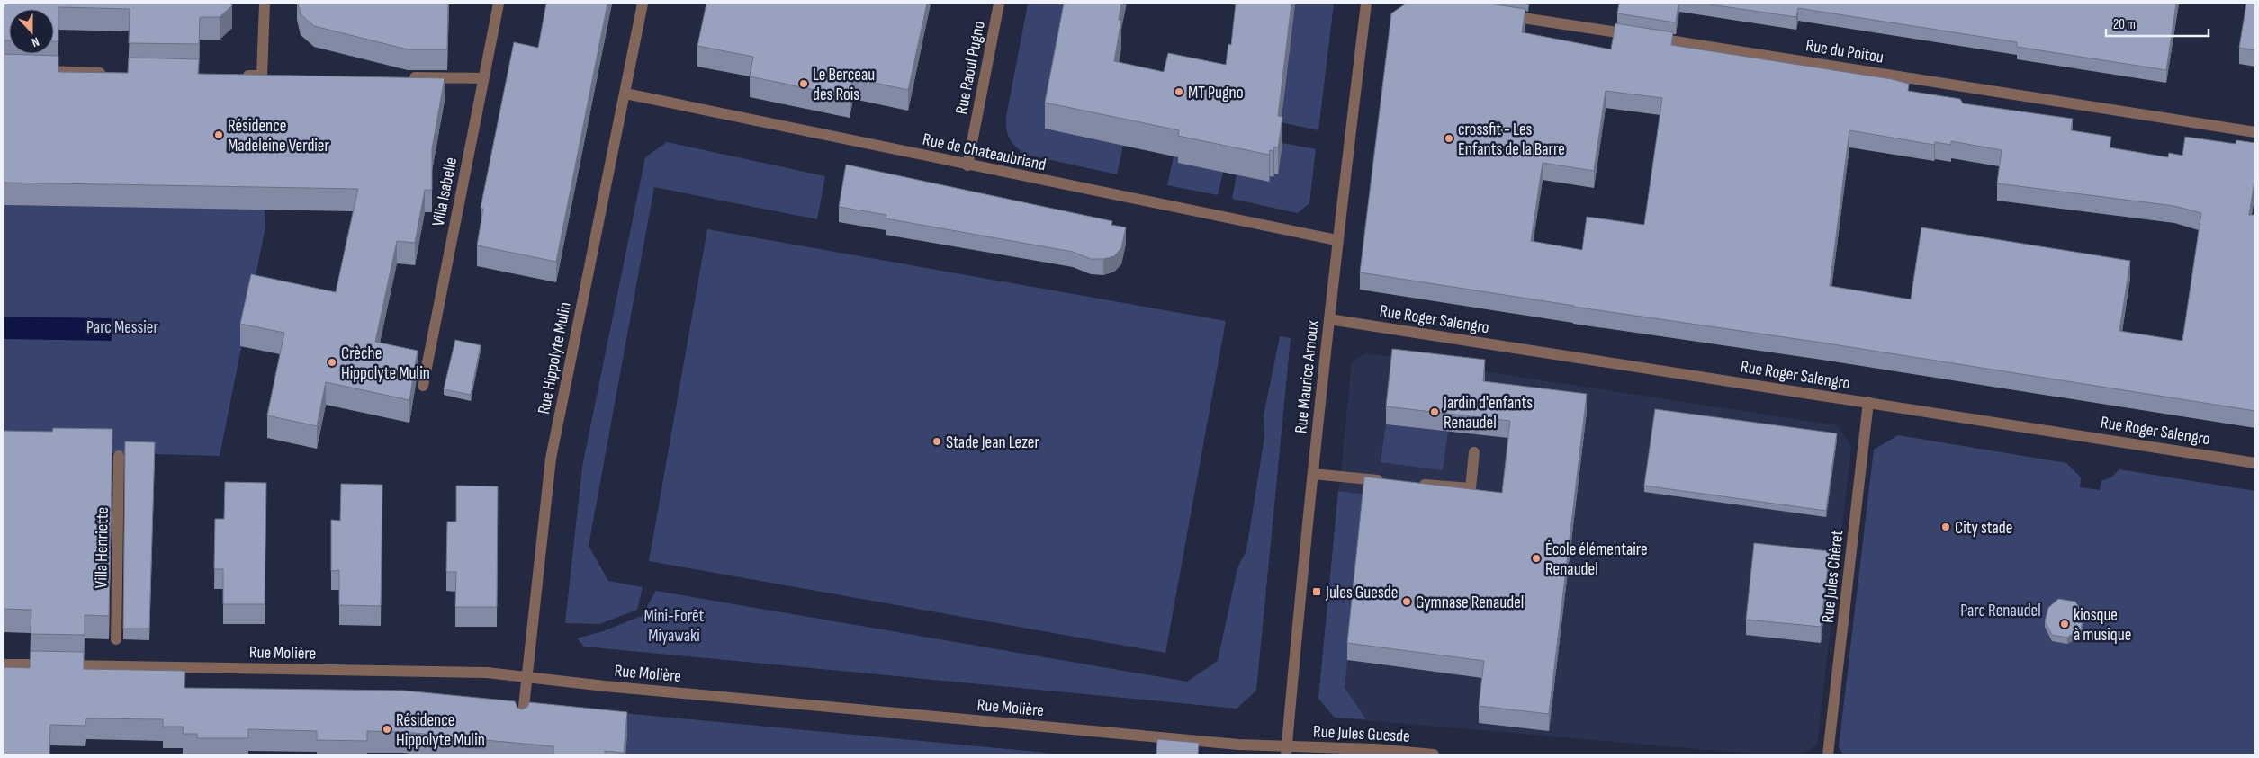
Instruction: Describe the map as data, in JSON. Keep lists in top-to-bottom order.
{
  "streets": {
    "street": [
      "Rue du Poitou",
      "Rue Raoul Pugno",
      "Rue de Chateaubriand",
      "Villa Isabelle",
      "Rue Roger Salengro",
      "Rue Hippolyte Mulin",
      "Rue Maurice Arnoux",
      "Villa Henriette",
      "Rue Jules Chèret",
      "Rue Molière",
      "Rue Jules Guesde"
    ]
  },
  "crossings": [
    ["Rue Raoul Pugno", "Rue de Chateaubriand"],
    ["Rue de Chateaubriand", "Rue Hippolyte Mulin"],
    ["Rue de Chateaubriand", "Rue Maurice Arnoux"],
    ["Rue Roger Salengro", "Rue Maurice Arnoux"],
    ["Rue Roger Salengro", "Rue Jules Chèret"],
    ["Rue Hippolyte Mulin", "Rue Molière"],
    ["Rue Maurice Arnoux", "Rue Molière"],
    ["Rue Maurice Arnoux", "Rue Jules Guesde"],
    ["Rue Molière", "Rue Jules Guesde"]
  ],
  "parks": ["Parc Messier", "Parc Renaudel", "Mini-Forêt Miyawaki"],
  "places": {
    "other": [
      "Le Berceau des Rois",
      "MT Pugno",
      "Résidence Madeleine Verdier",
      "crossfit - Les Enfants de la Barre",
      "Crèche Hippolyte Mulin",
      "Jardin d'enfants Renaudel",
      "Stade Jean Lezer",
      "City stade",
      "École élémentaire Renaudel",
      "Gymnase Renaudel",
      "kiosque à musique",
      "Résidence Hippolyte Mulin"
    ],
    "transit": ["Jules Guesde"]
  },
  "scale_bar": "20 m",
  "north": "bottom"
}
